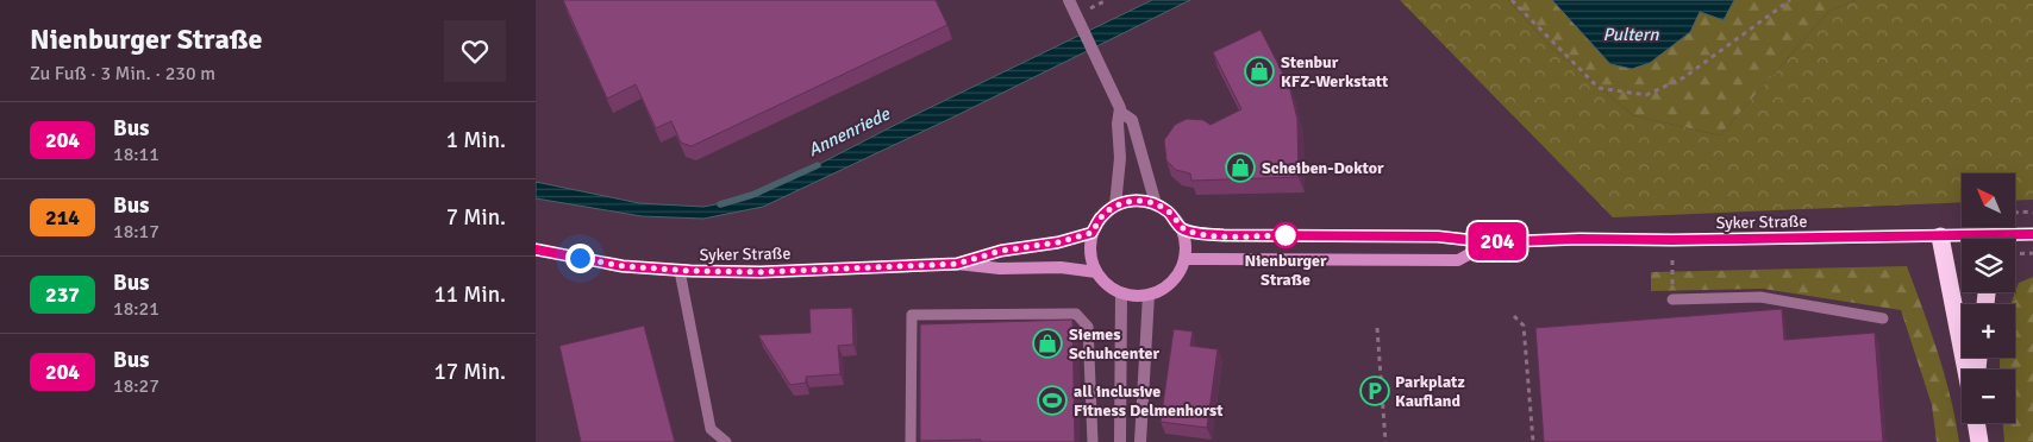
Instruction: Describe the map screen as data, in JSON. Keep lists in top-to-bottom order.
{
  "streets": {
    "main road": ["Syker Straße"]
  },
  "water": ["Pultern", "Annenriede"],
  "places": {
    "shop": ["Stenbur KFZ-Werkstatt", "Scheiben-Doktor", "Siemes Schuhcenter"],
    "other": ["Nienburger Straße"],
    "parking": ["Parkplatz Kaufland"],
    "sports": ["all inclusive Fitness Delmenhorst"]
  },
  "lines": ["bus line 204"],
  "north": "top left",
  "page": {
    "heading": ["Nienburger Straße", "Zu Fuß · 3 Min. · 230 m"],
    "on_map": "204",
    "list": [
      {
        "mark": "204",
        "name": "Bus",
        "note": "18:11",
        "value": "1 Min."
      },
      {
        "mark": "214",
        "name": "Bus",
        "note": "18:17",
        "value": "7 Min."
      },
      {
        "mark": "237",
        "name": "Bus",
        "note": "18:21",
        "value": "11 Min."
      },
      {
        "mark": "204",
        "name": "Bus",
        "note": "18:27",
        "value": "17 Min."
      }
    ],
    "map_buttons": ["+", "−"]
  }
}
